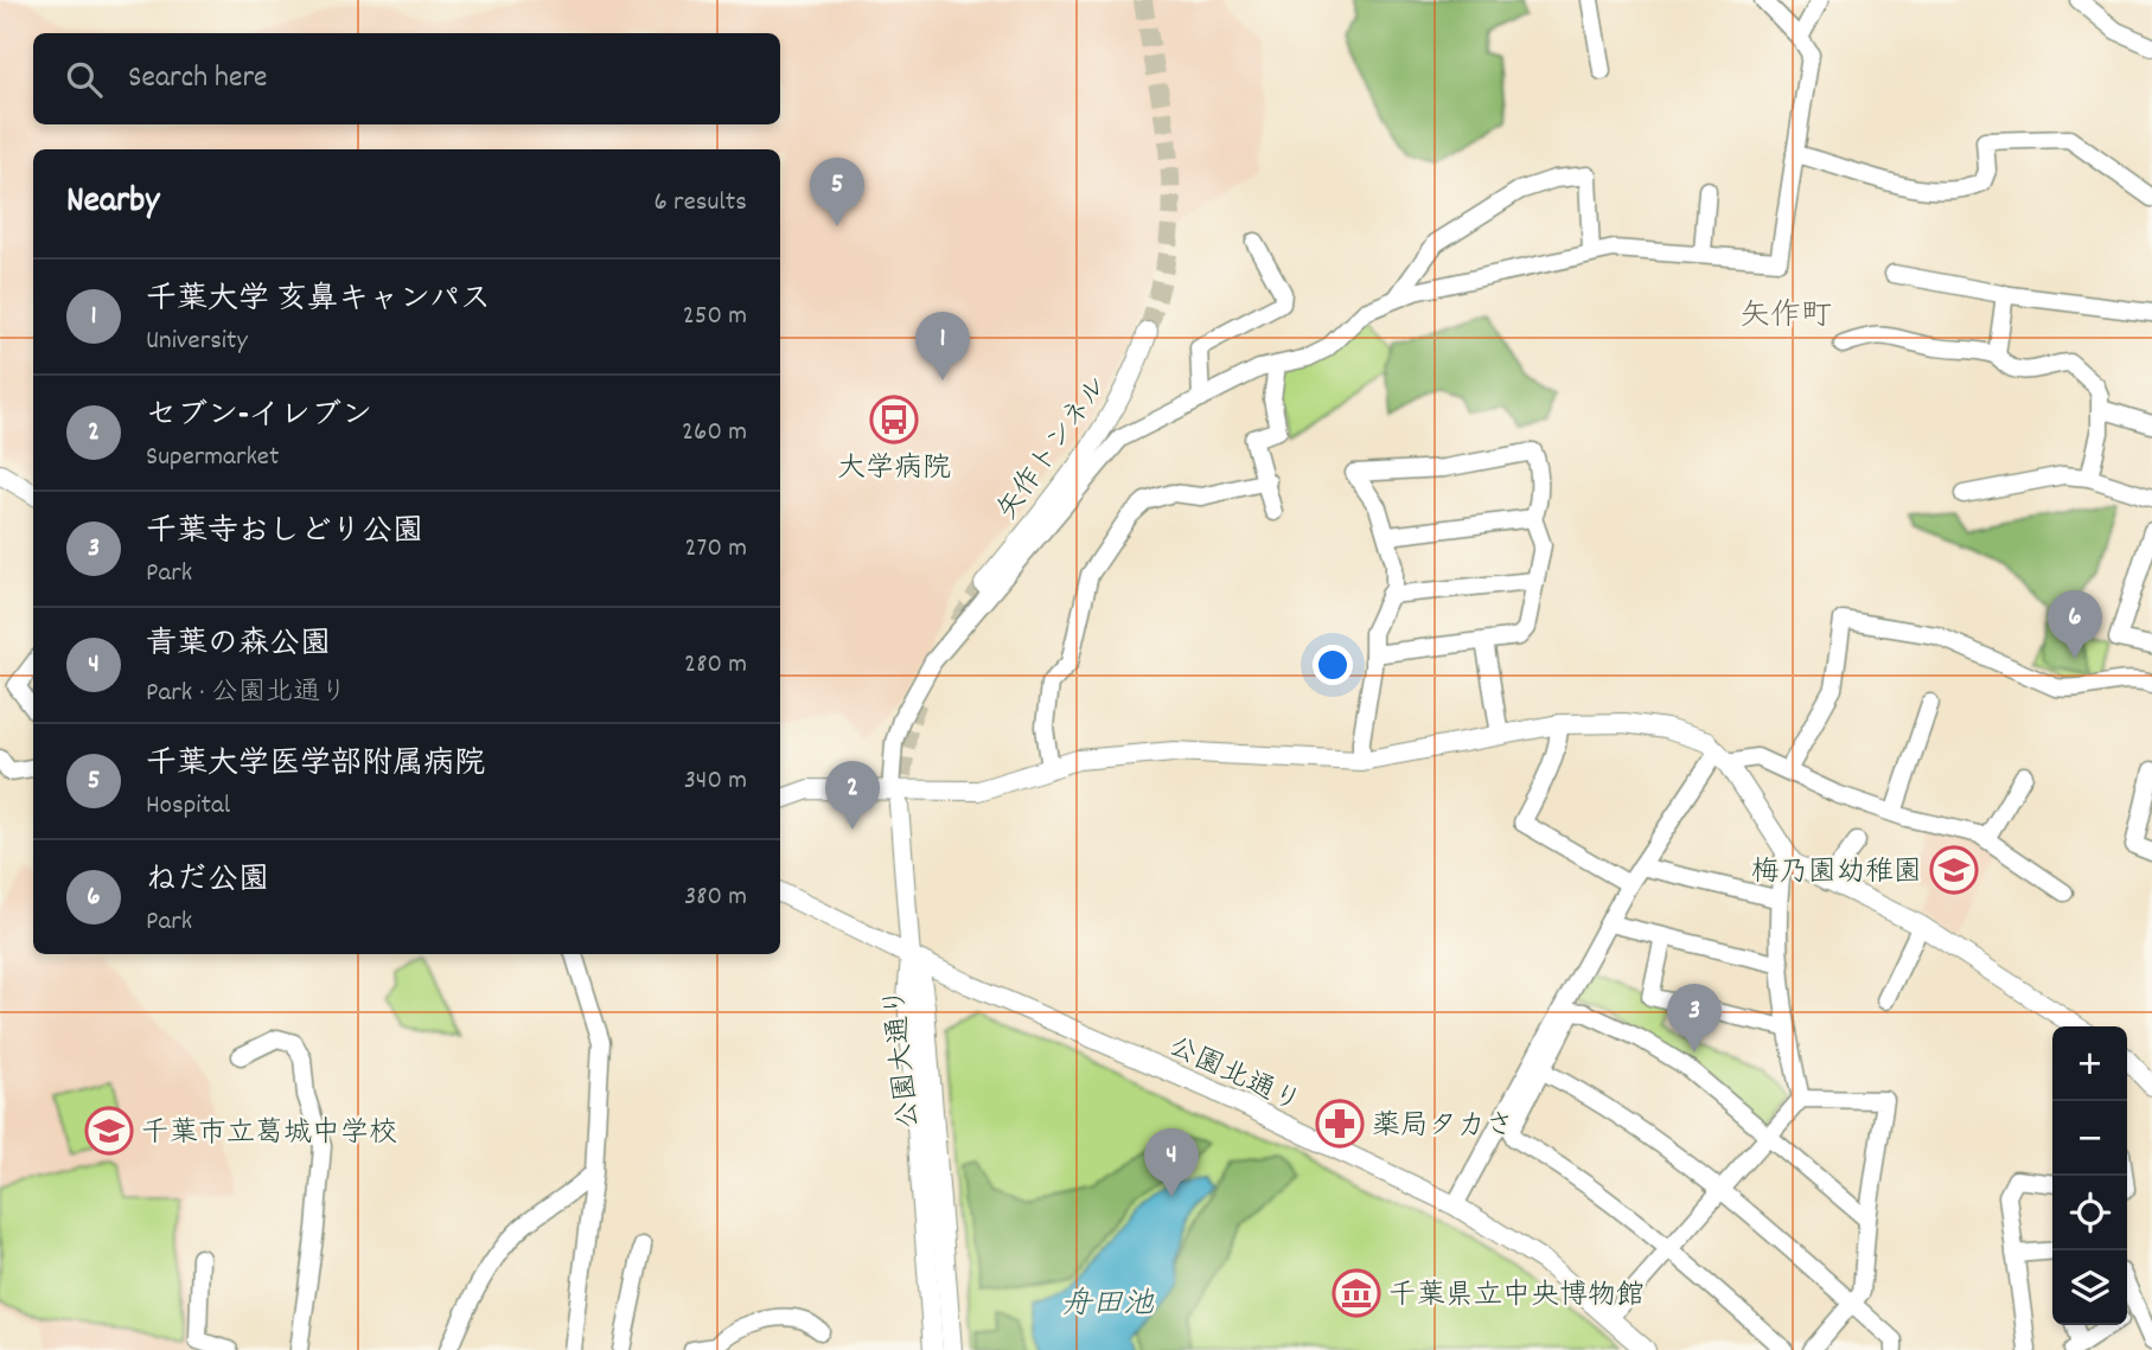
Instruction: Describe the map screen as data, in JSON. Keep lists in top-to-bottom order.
{
  "streets": {
    "street": ["矢作トンネル", "公園大通り", "公園北通り"]
  },
  "crossings": [
    ["公園大通り", "公園北通り"]
  ],
  "districts": ["矢作町"],
  "water": ["舟田池"],
  "places": {
    "bus stop": ["大学病院"],
    "school or university": ["梅乃園幼稚園", "千葉市立葛城中学校"],
    "pharmacy": ["薬局タカさ"],
    "museum": ["千葉県立中央博物館"]
  },
  "page": {
    "search": "Search here",
    "heading": ["Nearby", "6 results"],
    "pins": [
      "5",
      "1",
      "6",
      "2",
      "3",
      "4"
    ],
    "list": [
      {
        "mark": "1",
        "name": "千葉大学 亥鼻キャンパス",
        "note": "University",
        "value": "250 m"
      },
      {
        "mark": "2",
        "name": "セブン-イレブン",
        "note": "Supermarket",
        "value": "260 m"
      },
      {
        "mark": "3",
        "name": "千葉寺おしどり公園",
        "note": "Park",
        "value": "270 m"
      },
      {
        "mark": "4",
        "name": "青葉の森公園",
        "note": "Park · 公園北通り",
        "value": "280 m"
      },
      {
        "mark": "5",
        "name": "千葉大学医学部附属病院",
        "note": "Hospital",
        "value": "340 m"
      },
      {
        "mark": "6",
        "name": "ねだ公園",
        "note": "Park",
        "value": "380 m"
      }
    ],
    "map_buttons": ["+", "−"]
  }
}
